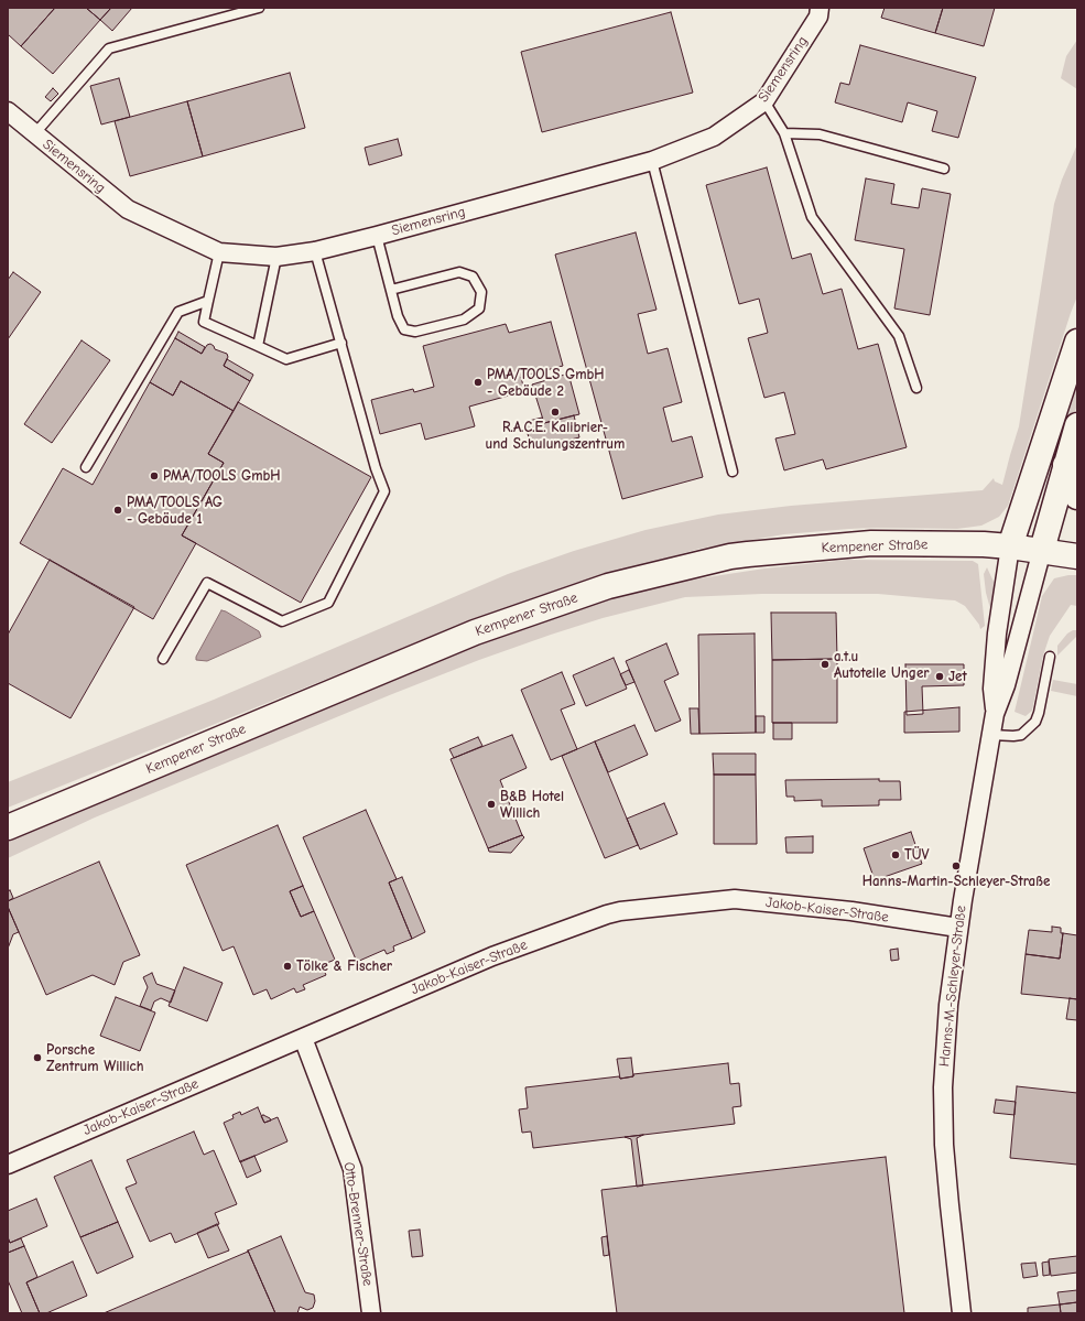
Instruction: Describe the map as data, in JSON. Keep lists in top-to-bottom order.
{
  "streets": {
    "main road": ["Kempener Straße"],
    "street": [
      "Siemensring",
      "Jakob-Kaiser-Straße",
      "Hanns-M.-Schleyer-Straße",
      "Otto-Brenner-Straße"
    ]
  },
  "crossings": [
    ["Kempener Straße", "Hanns-M.-Schleyer-Straße"],
    ["Jakob-Kaiser-Straße", "Hanns-M.-Schleyer-Straße"],
    ["Jakob-Kaiser-Straße", "Otto-Brenner-Straße"]
  ],
  "places": [
    "PMA/TOOLS GmbH - Gebäude 2",
    "R.A.C.E. Kalibrier- und Schulungszentrum",
    "PMA/TOOLS GmbH",
    "PMA/TOOLS AG - Gebäude 1",
    "a.t.u Autoteile Unger",
    "Jet",
    "B&B Hotel Willich",
    "TÜV",
    "Hanns-Martin-Schleyer-Straße",
    "Tölke & Fischer",
    "Porsche Zentrum Willich"
  ]
}
